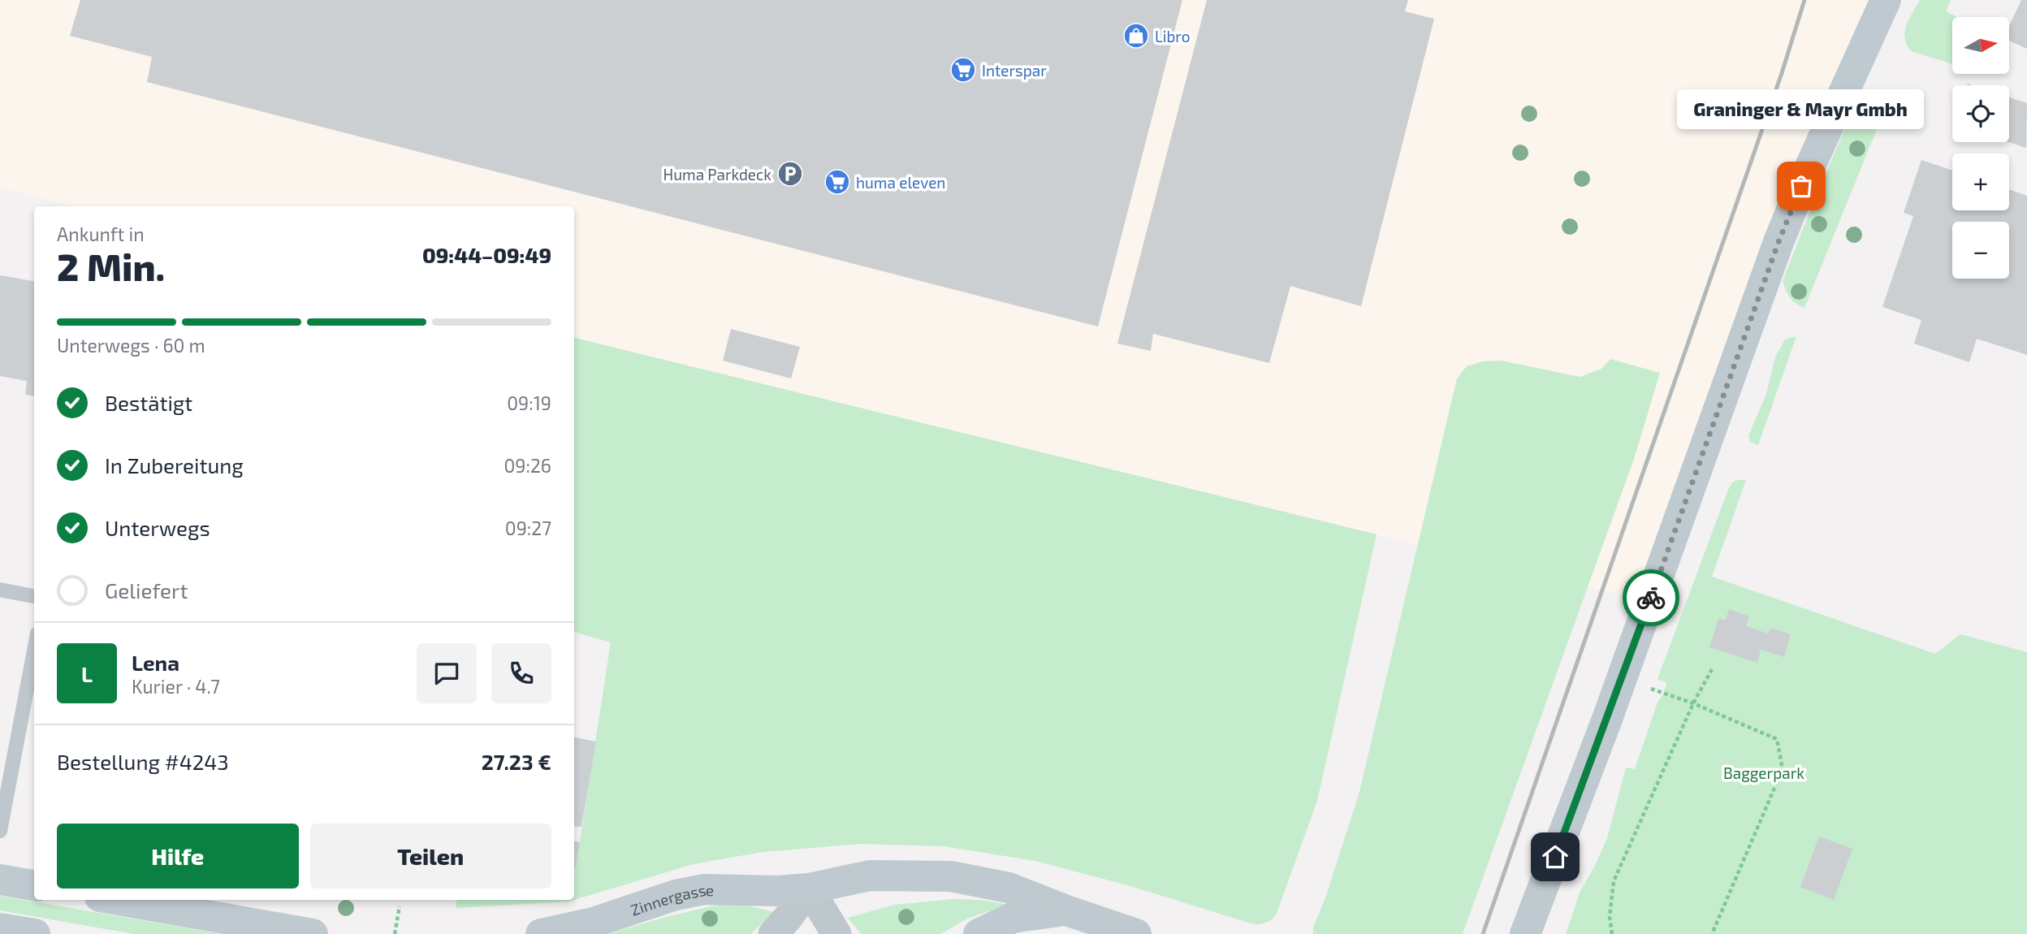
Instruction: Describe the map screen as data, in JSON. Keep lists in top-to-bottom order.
{
  "streets": {
    "main road": ["Zinnergasse"]
  },
  "parks": ["Baggerpark"],
  "places": {
    "shop": ["Libro"],
    "supermarket": ["Interspar", "huma eleven"],
    "parking": ["Huma Parkdeck"],
    "other": ["Graninger & Mayr Gmbh"]
  },
  "north": "right",
  "page": {
    "map_buttons": ["+", "−"],
    "bubble": "Graninger & Mayr Gmbh",
    "heading": ["2 Min.", "Ankunft in", "09:44–09:49"],
    "panel": [
      "Lena",
      "Kurier · 4.7",
      "Bestellung #4243",
      "27.23 €"
    ],
    "bar": "Unterwegs · 60 m",
    "list": [
      ["Bestätigt", "09:19"],
      ["In Zubereitung", "09:26"],
      ["Unterwegs", "09:27"],
      "Geliefert"
    ],
    "round": "L",
    "buttons": ["Hilfe", "Teilen"]
  }
}
